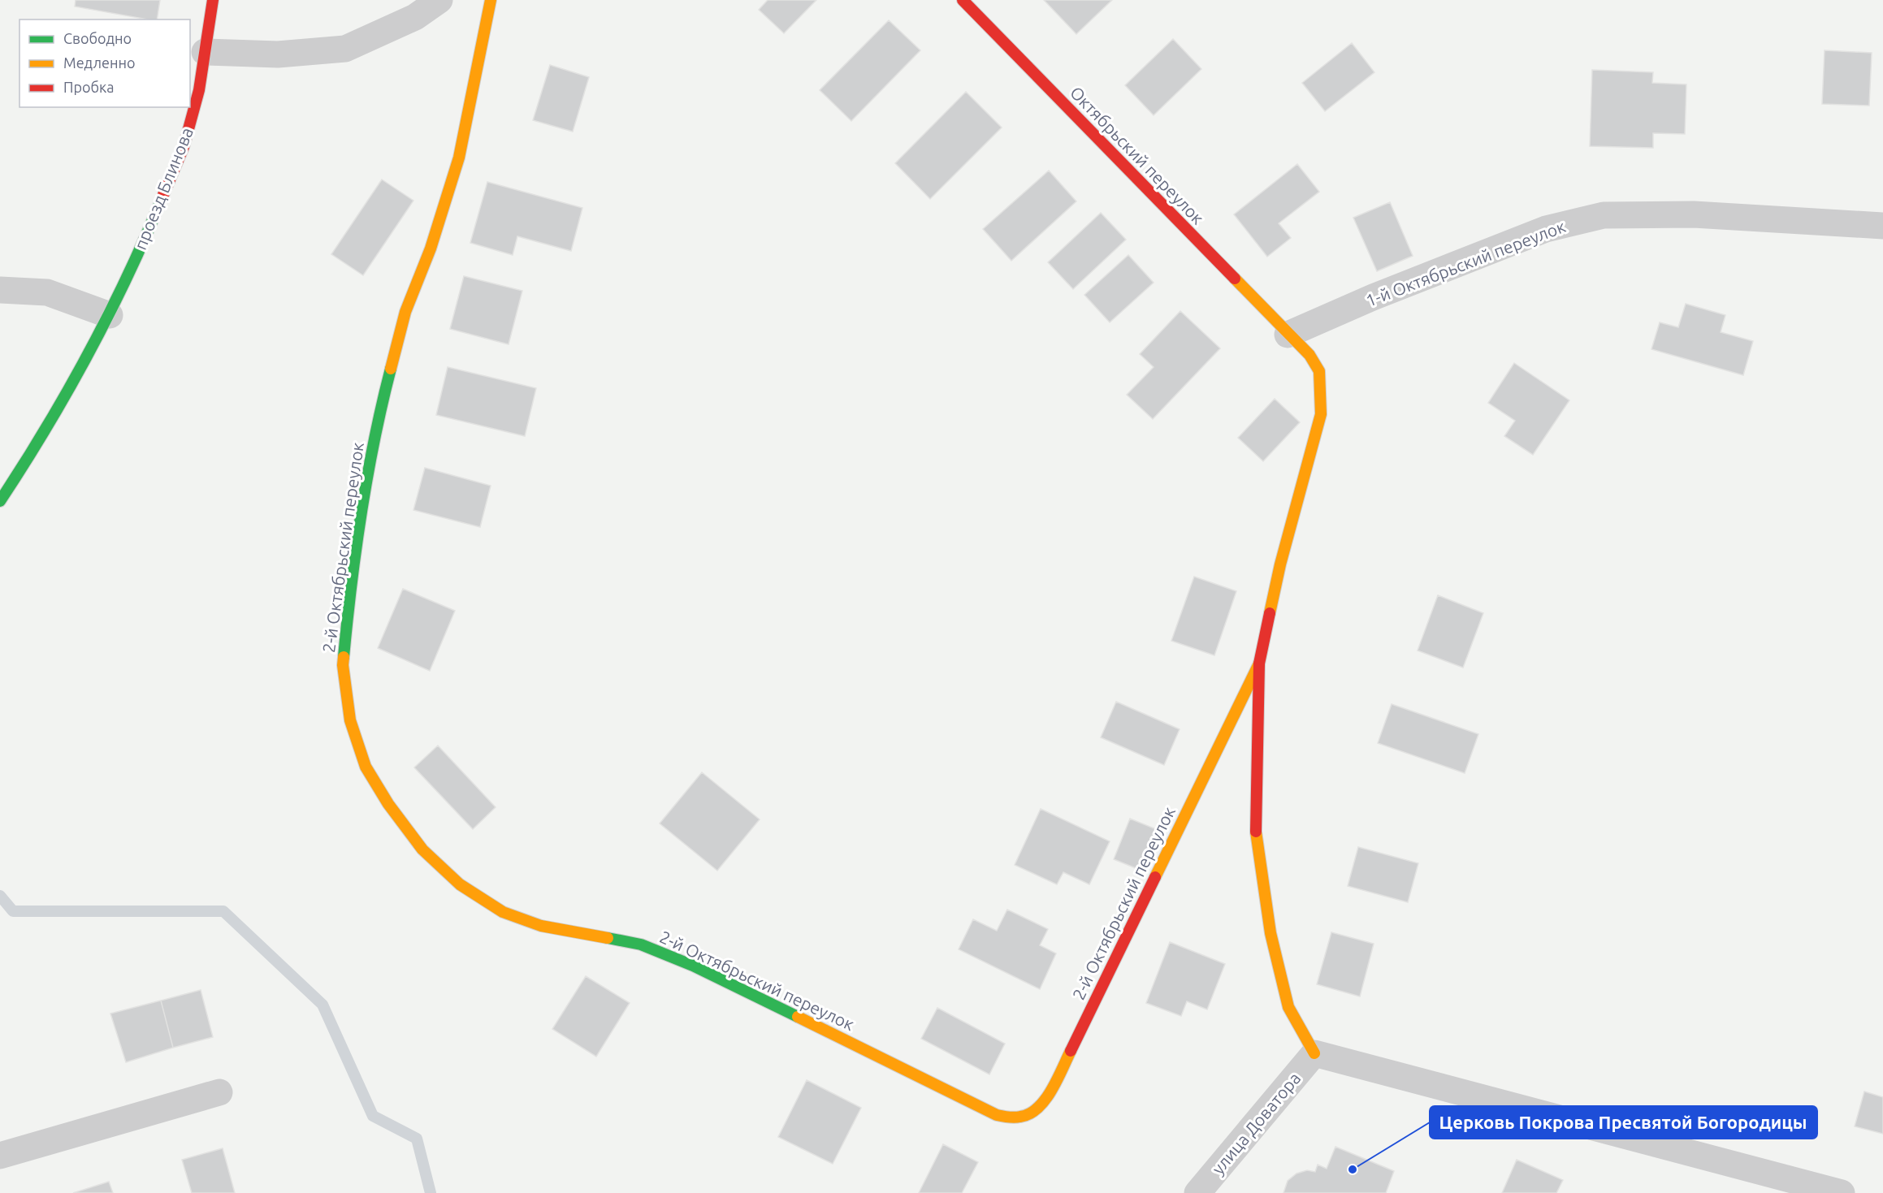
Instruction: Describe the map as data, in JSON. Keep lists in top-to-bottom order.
{
  "streets": {
    "street": [
      "Октябрьский переулок",
      "проезд Блинова",
      "1-й Октябрьский переулок",
      "2-й Октябрьский переулок",
      "улица Доватора"
    ]
  },
  "crossings": [
    ["Октябрьский переулок", "1-й Октябрьский переулок"],
    ["Октябрьский переулок", "2-й Октябрьский переулок"]
  ],
  "places": ["Церковь Покрова Пресвятой Богородицы"],
  "legend": ["Свободно", "Медленно", "Пробка"]
}
